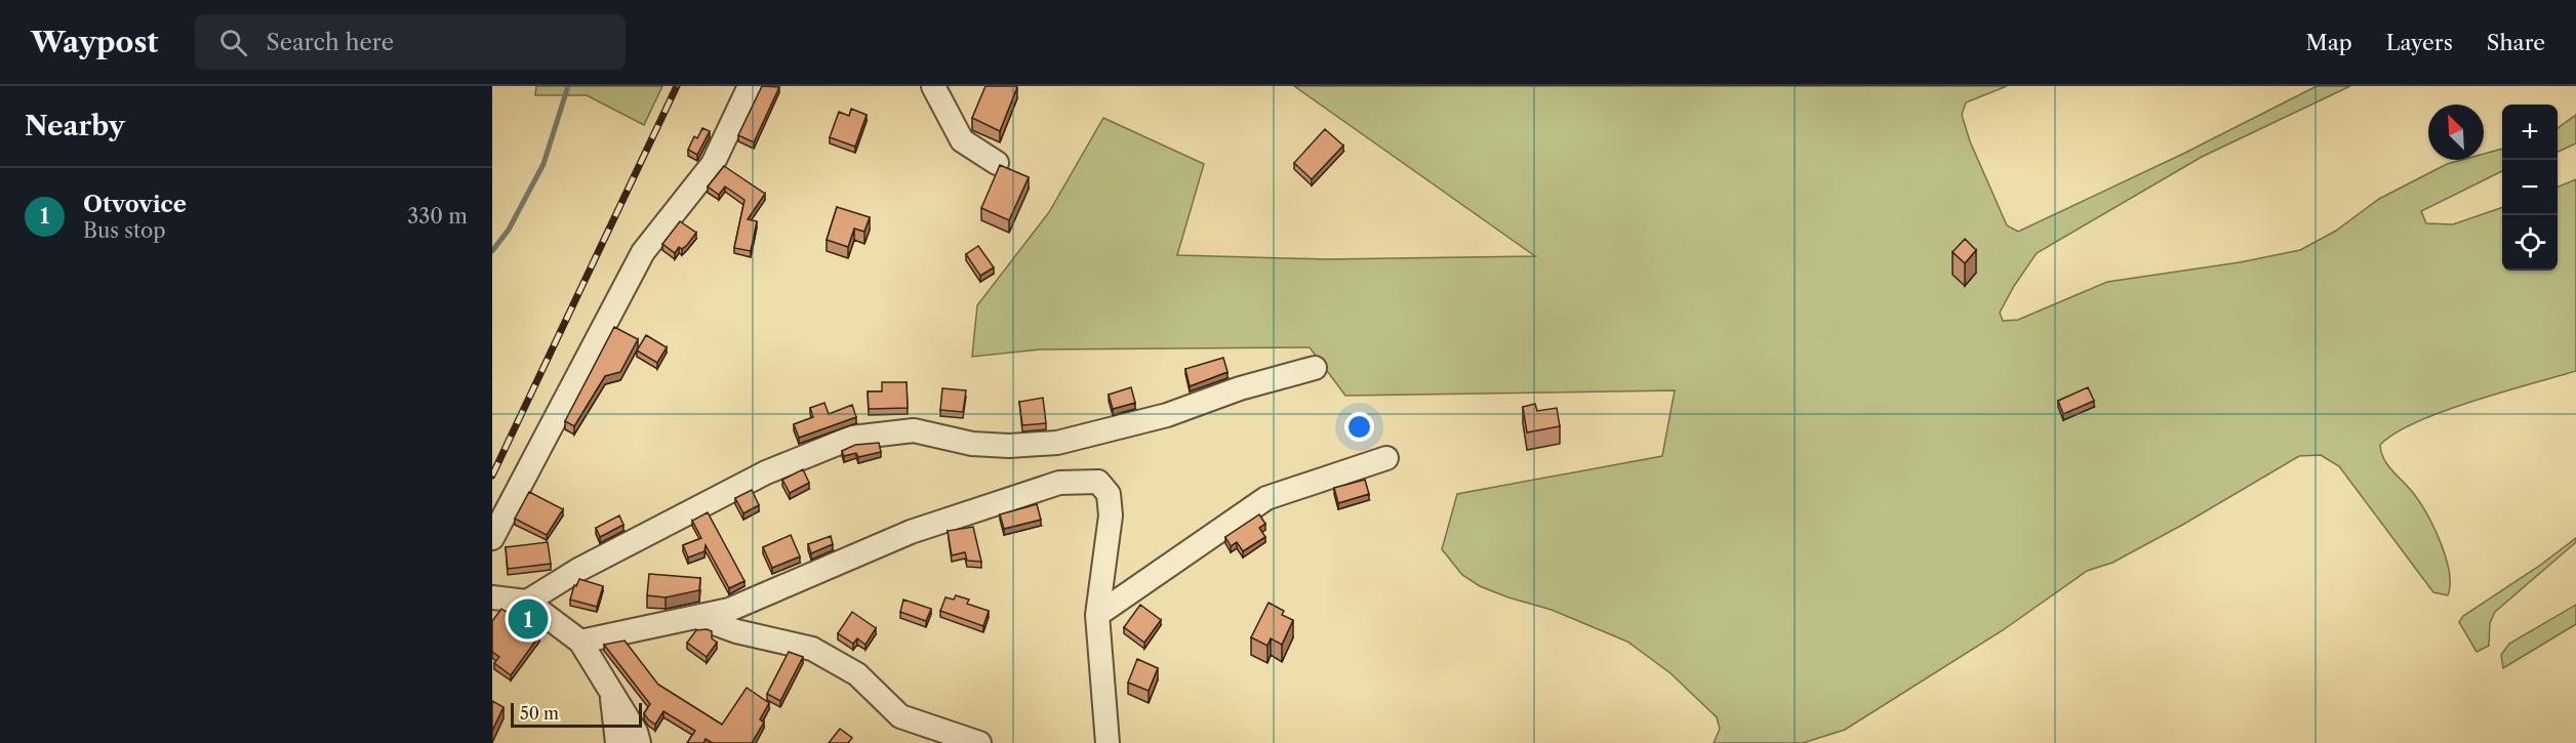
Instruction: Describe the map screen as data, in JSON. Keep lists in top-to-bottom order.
{
  "scale_bar": "50 m",
  "north": "top left",
  "page": {
    "header": "Waypost",
    "search": "Search here",
    "nav": ["Map", "Layers", "Share"],
    "heading": "Nearby",
    "map_buttons": ["+", "−"],
    "list": [
      {
        "mark": "1",
        "name": "Otvovice",
        "note": "Bus stop",
        "value": "330 m"
      }
    ],
    "pins": "1",
    "scale": "50 m"
  }
}
